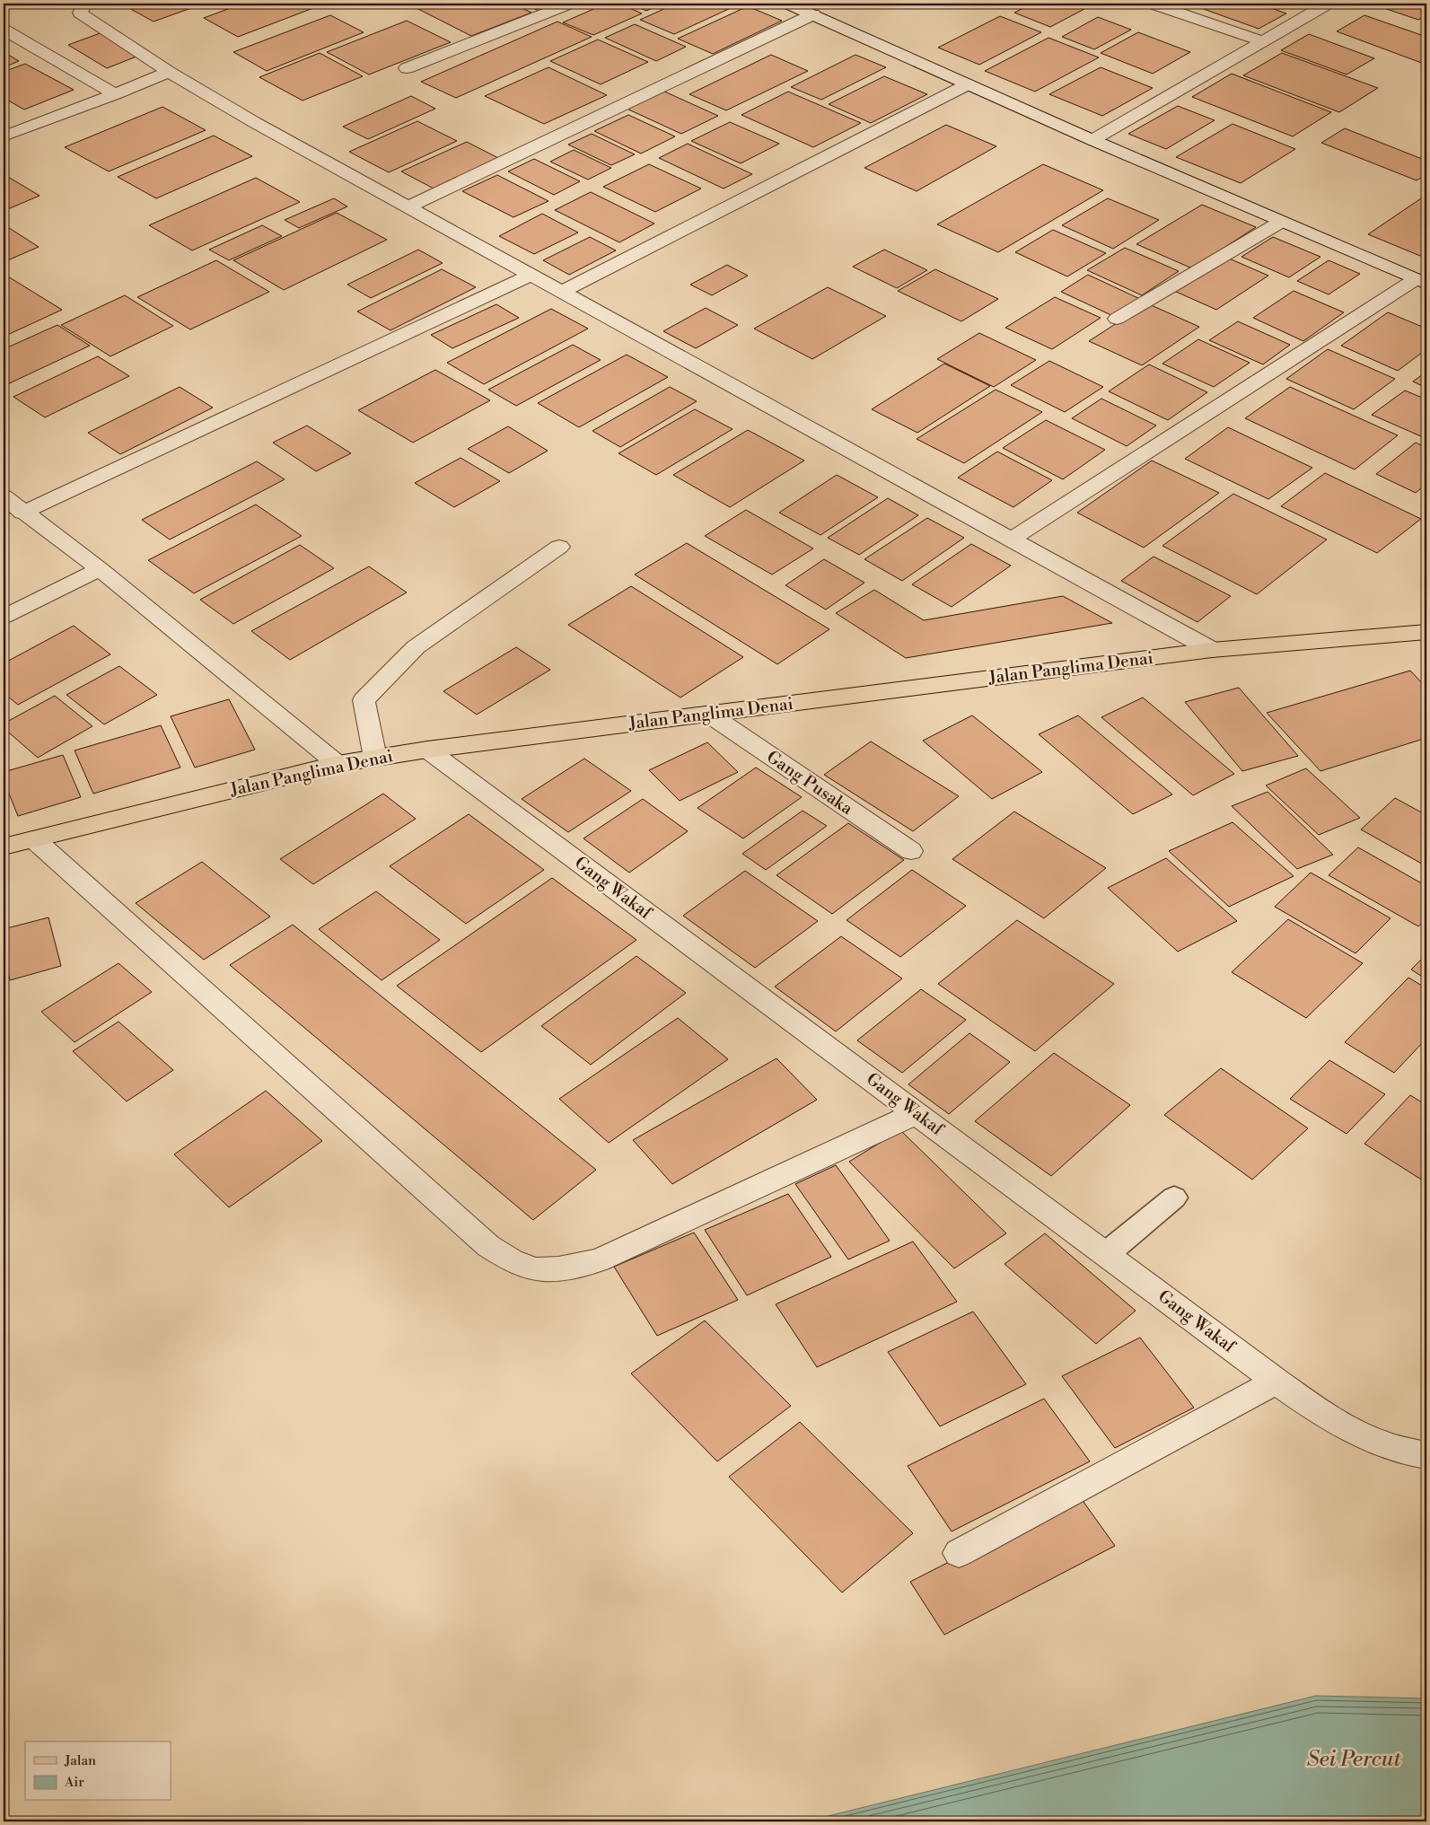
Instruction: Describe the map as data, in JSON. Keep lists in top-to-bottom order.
{
  "streets": {
    "main road": ["Jalan Panglima Denai"],
    "street": ["Gang Pusaka", "Gang Wakaf"]
  },
  "crossings": [
    ["Jalan Panglima Denai", "Gang Pusaka"],
    ["Jalan Panglima Denai", "Gang Wakaf"]
  ],
  "water": ["Sei Percut"],
  "legend": ["Jalan", "Air"]
}
